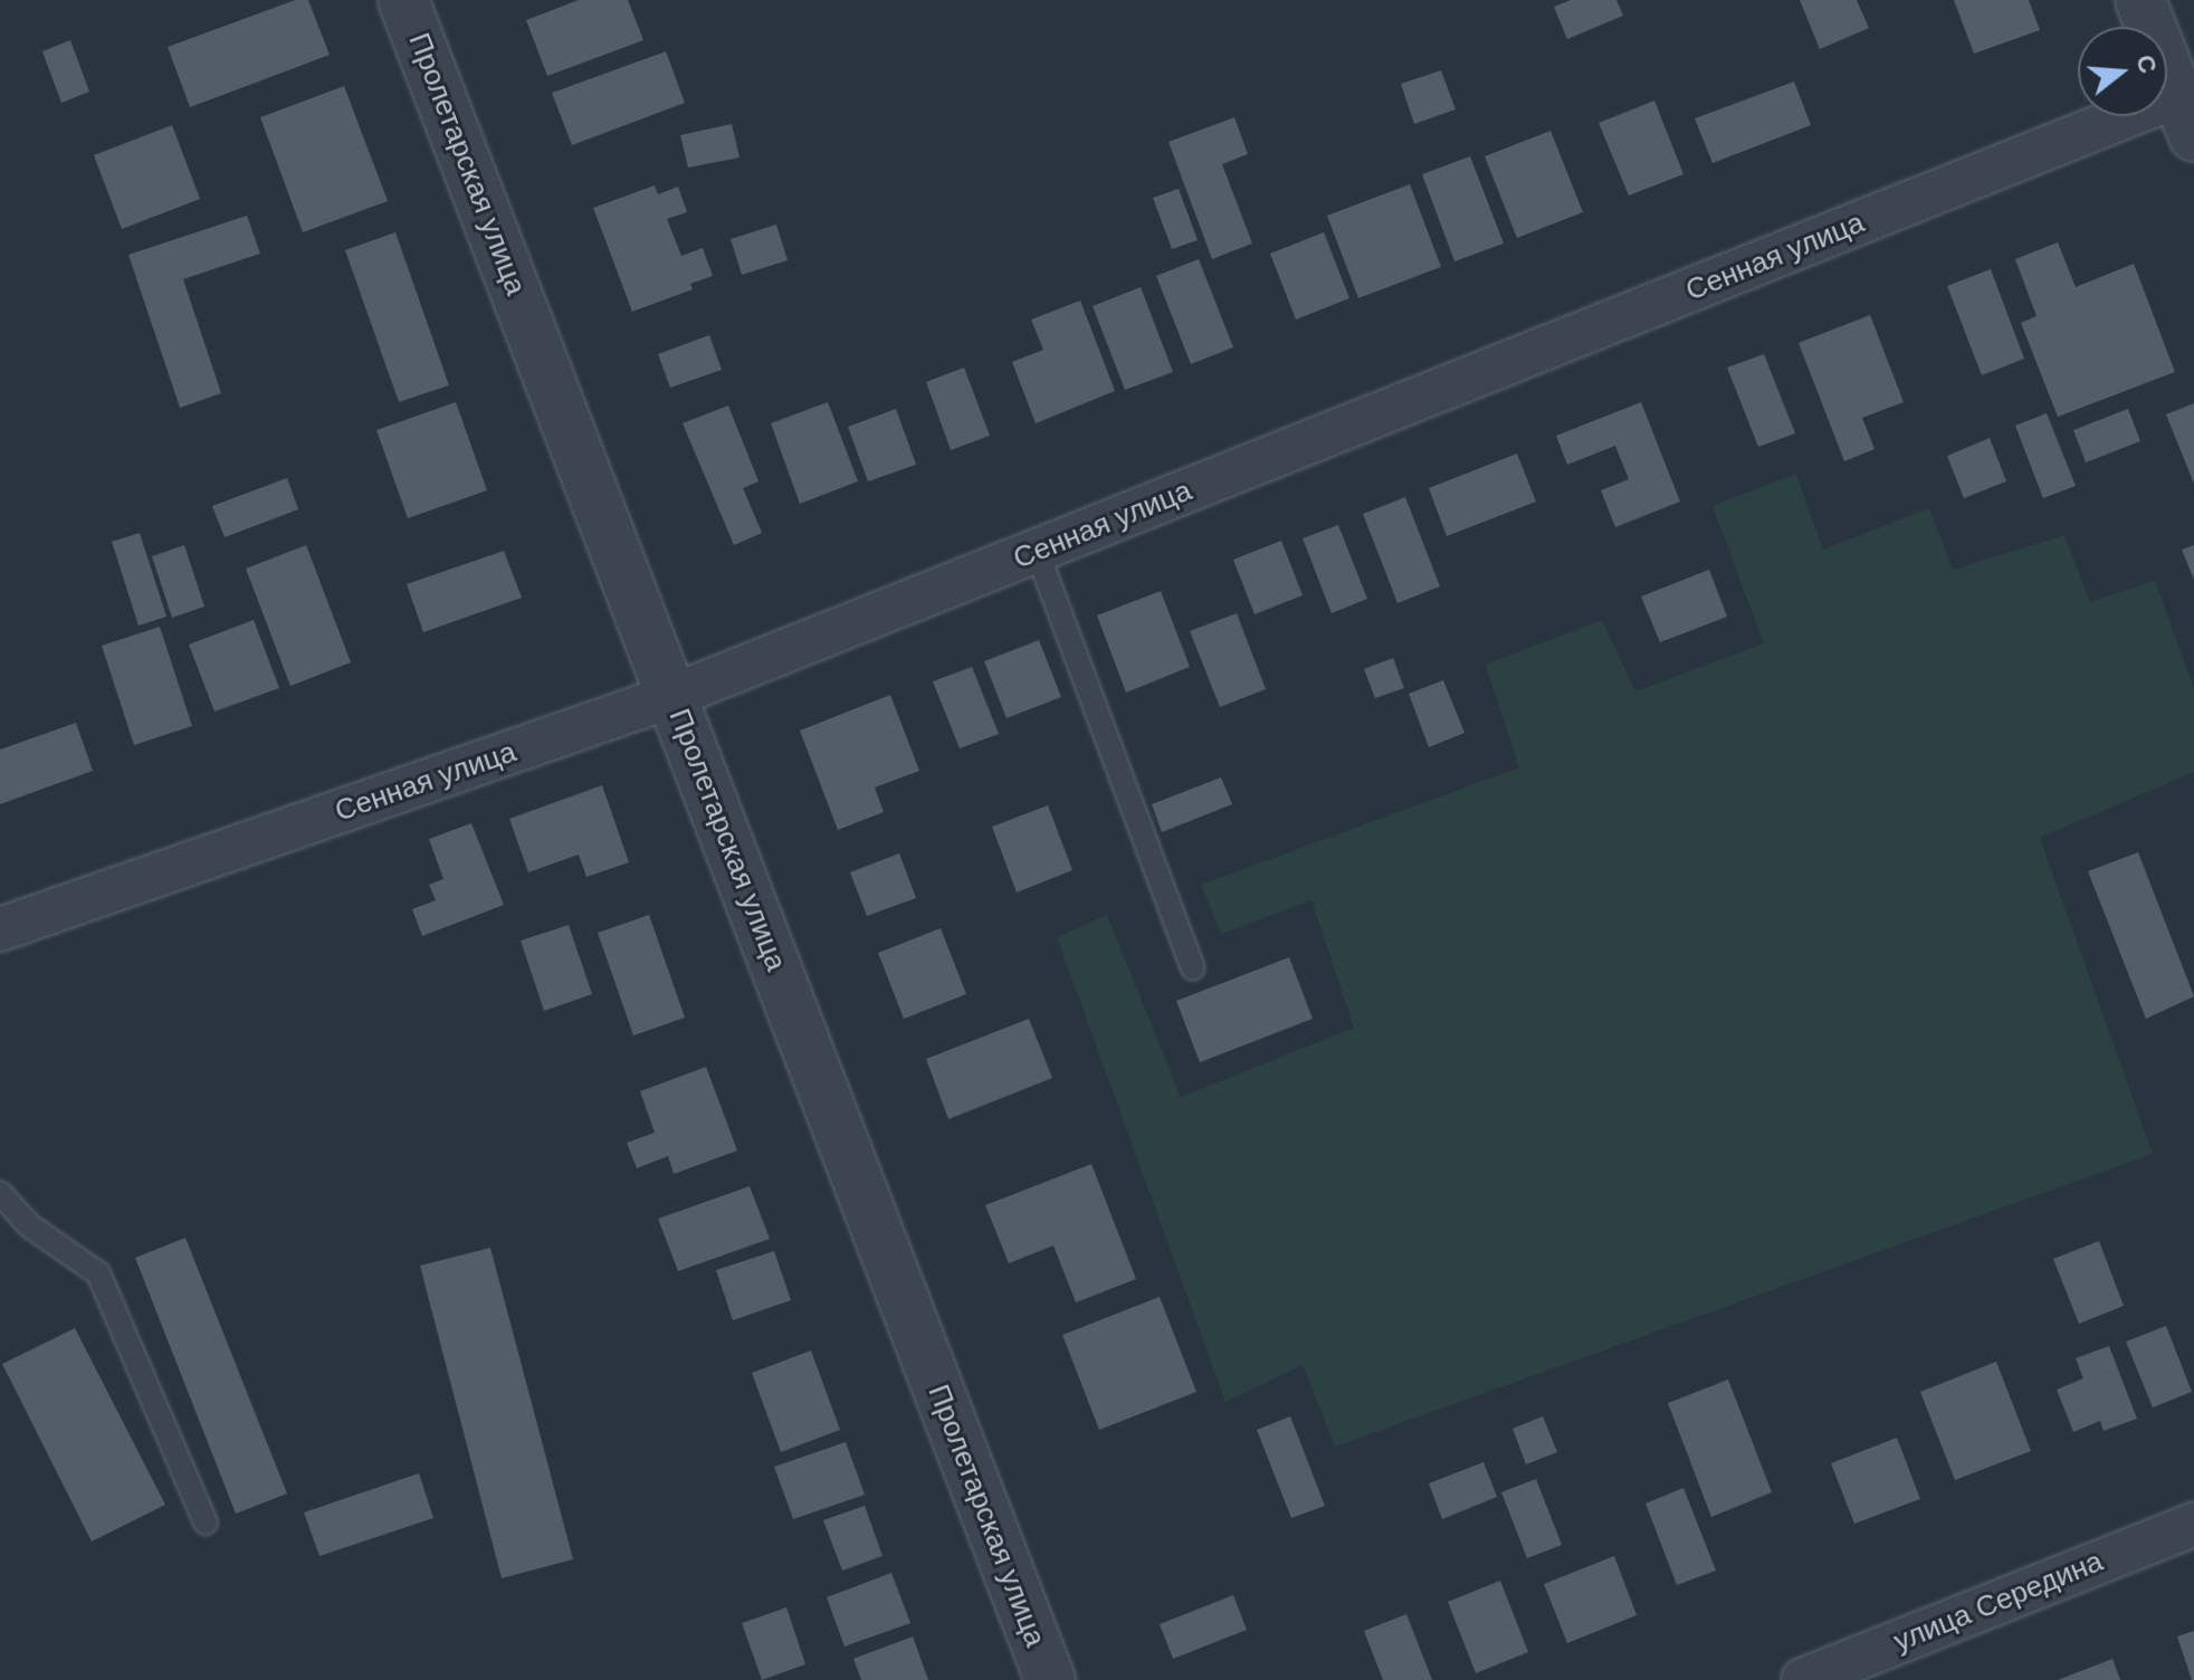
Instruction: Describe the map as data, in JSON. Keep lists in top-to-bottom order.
{
  "streets": {
    "street": ["Пролетарская улица", "Сенная улица", "улица Середина"]
  },
  "crossings": [
    ["Пролетарская улица", "Сенная улица"]
  ],
  "north": "right"
}
